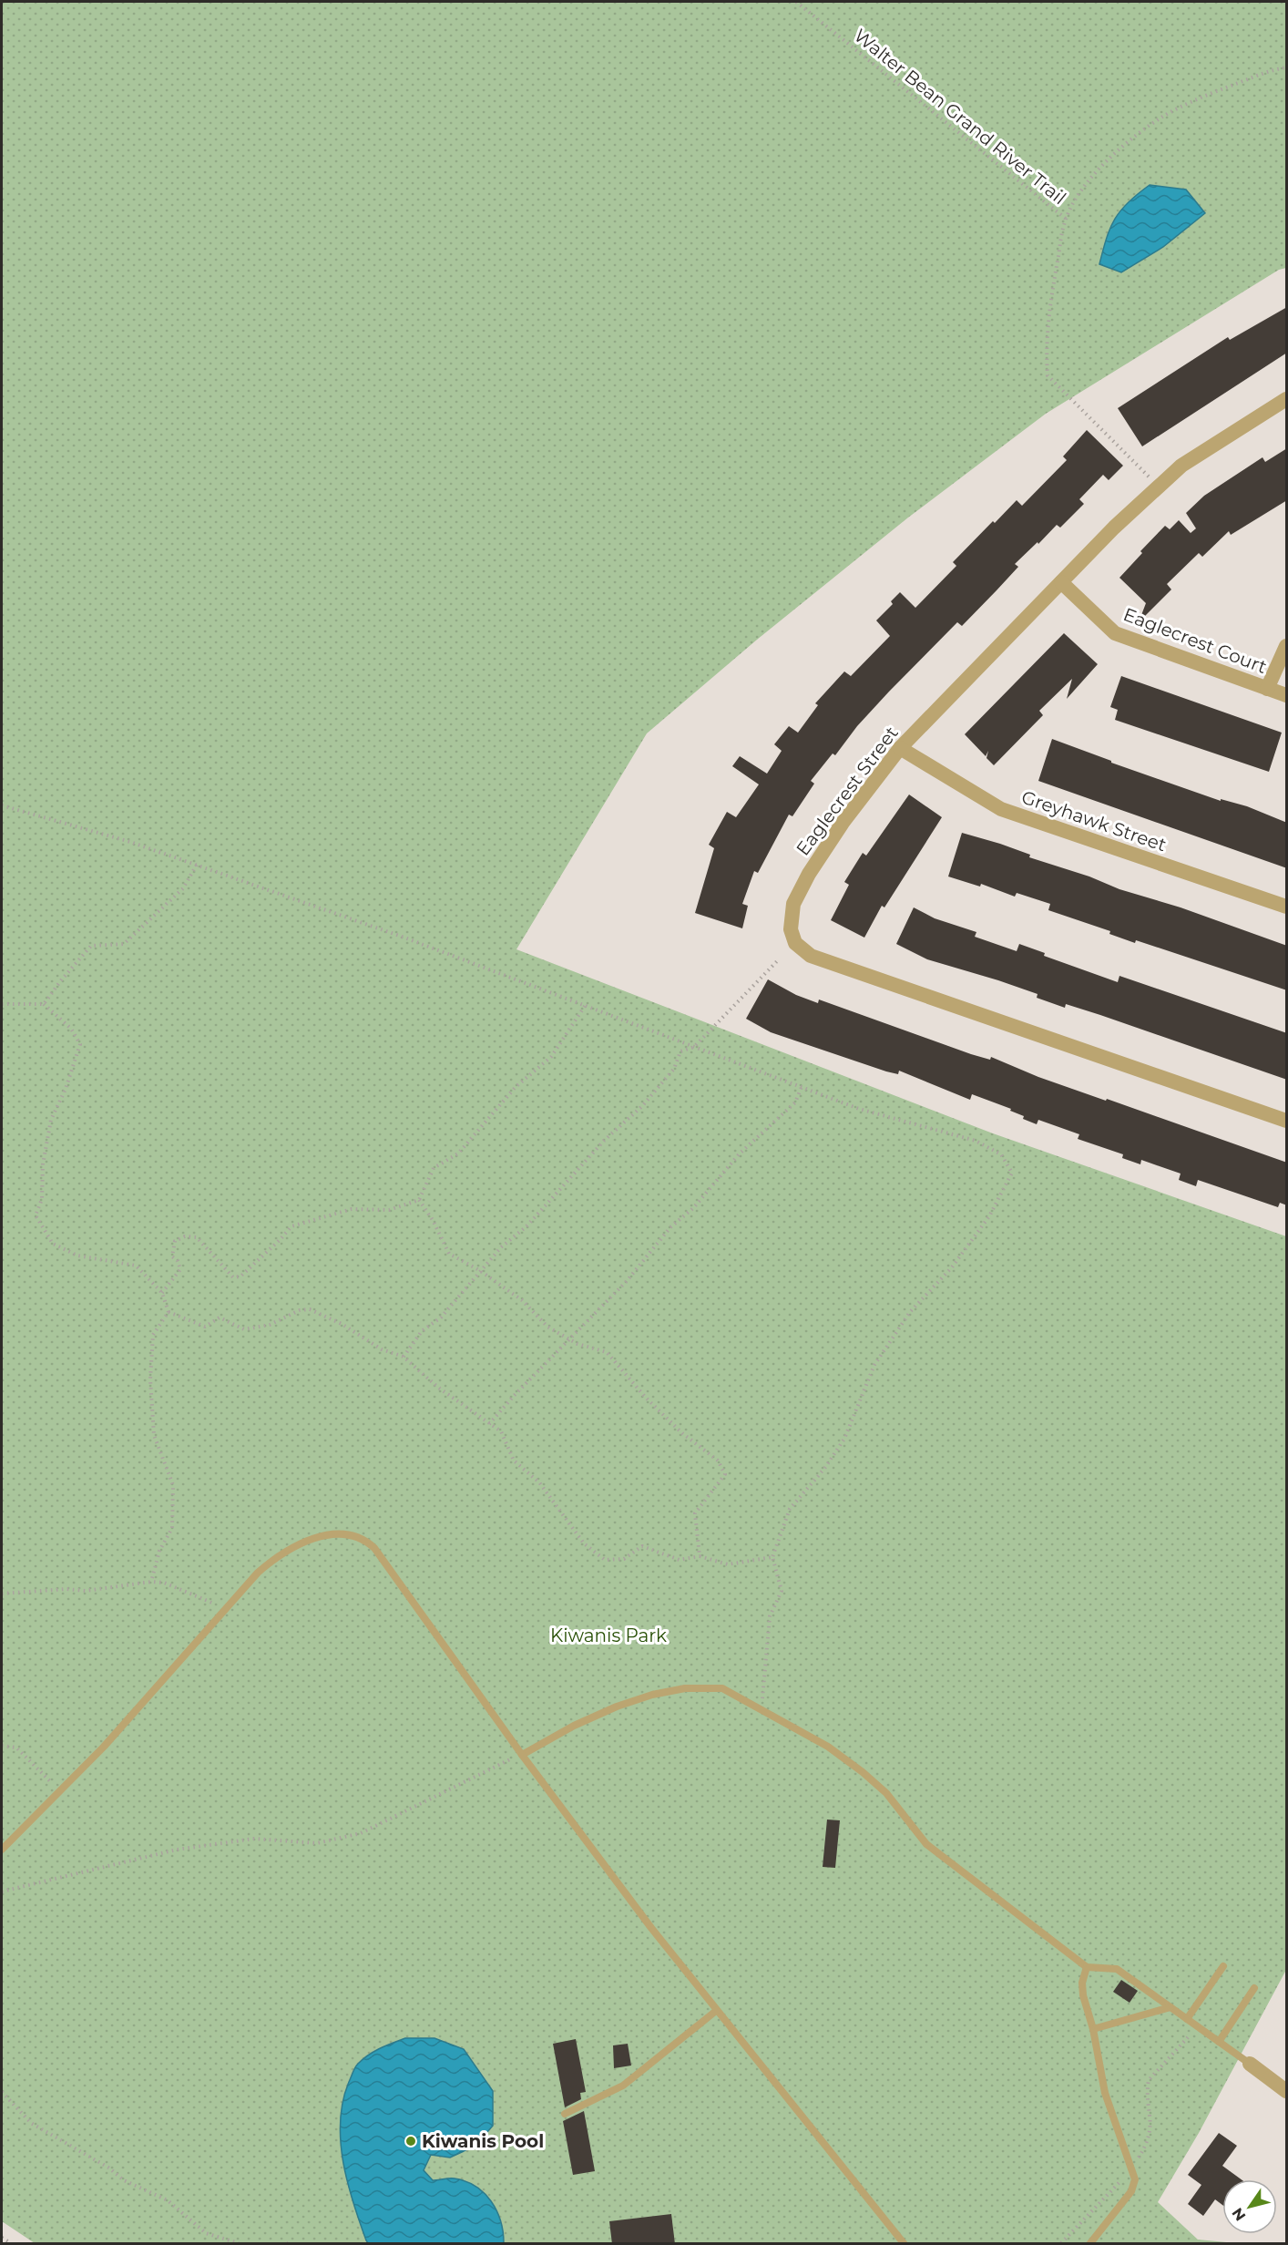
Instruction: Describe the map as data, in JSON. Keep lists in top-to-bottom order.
{
  "streets": {
    "street": ["Eaglecrest Court", "Eaglecrest Street", "Greyhawk Street"],
    "path": ["Walter Bean Grand River Trail"]
  },
  "crossings": [
    ["Walter Bean Grand River Trail", "Eaglecrest Street"],
    ["Eaglecrest Court", "Eaglecrest Street"],
    ["Eaglecrest Street", "Greyhawk Street"]
  ],
  "parks": ["Kiwanis Park"],
  "places": ["Kiwanis Pool"],
  "north": "bottom left"
}
